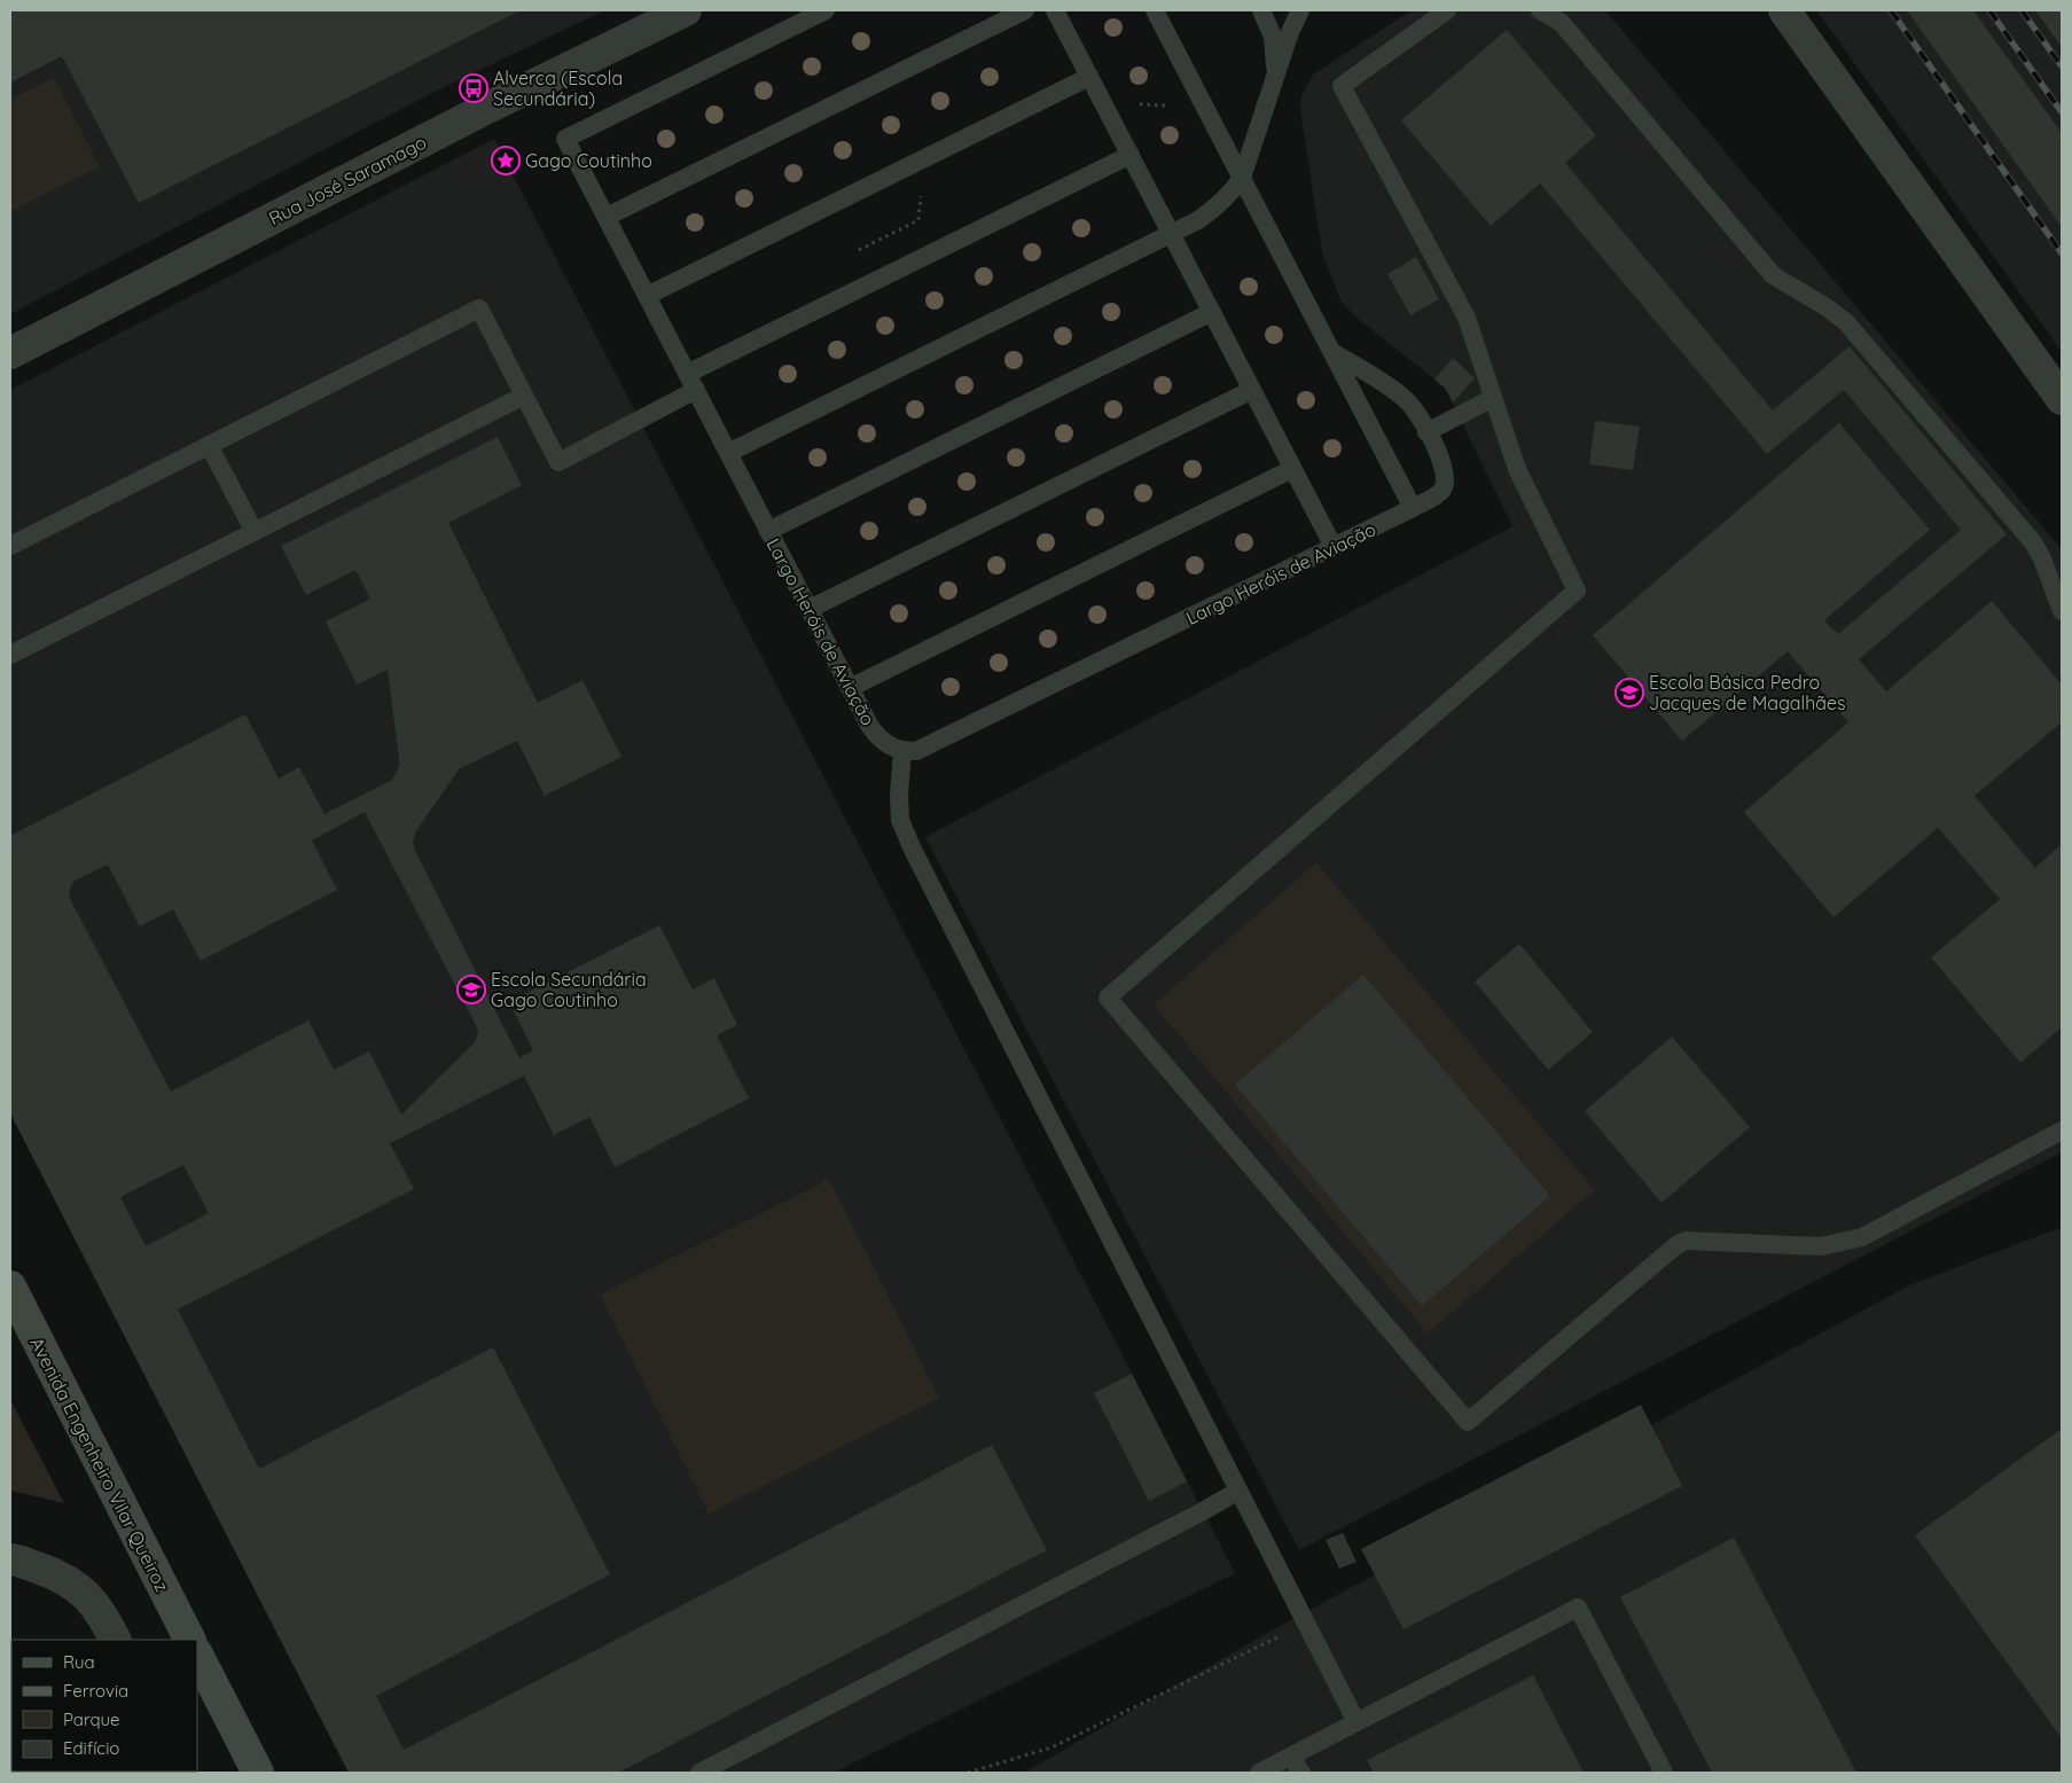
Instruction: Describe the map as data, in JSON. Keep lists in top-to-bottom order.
{
  "streets": {
    "main road": ["Avenida Engenheiro Vilar Queiroz"],
    "street": ["Rua José Saramago"],
    "lane": ["Largo Heróis de Aviação"]
  },
  "places": {
    "bus stop": ["Alverca (Escola Secundária)"],
    "place": ["Gago Coutinho"],
    "school or university": ["Escola Básica Pedro Jacques de Magalhães", "Escola Secundária Gago Coutinho"]
  },
  "legend": [
    "Rua",
    "Ferrovia",
    "Parque",
    "Edifício"
  ]
}
